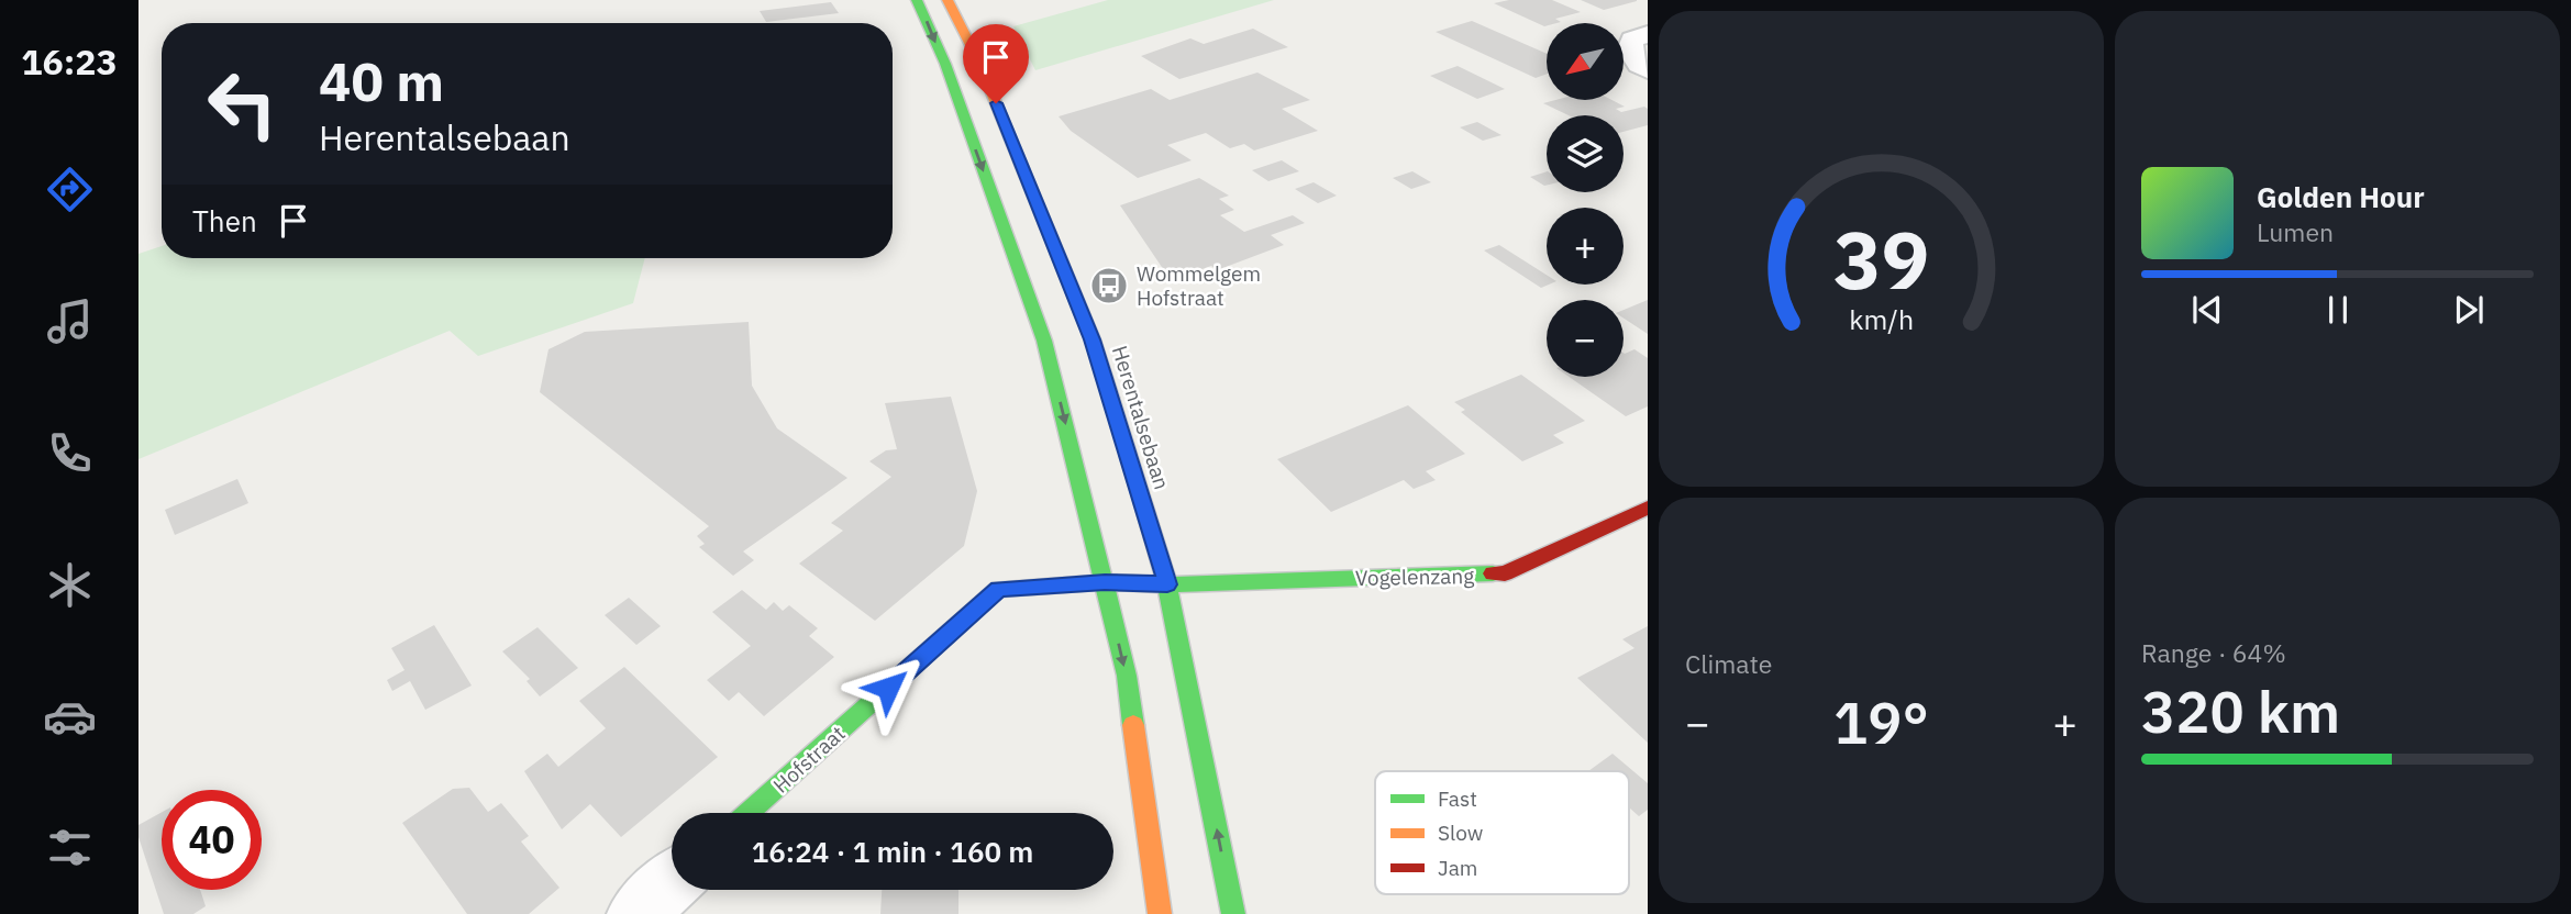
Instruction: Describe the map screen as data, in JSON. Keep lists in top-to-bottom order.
{
  "streets": {
    "main road": ["Herentalsebaan", "Vogelenzang", "Hofstraat"]
  },
  "crossings": [
    ["Herentalsebaan", "Vogelenzang"],
    ["Herentalsebaan", "Hofstraat"],
    ["Vogelenzang", "Hofstraat"]
  ],
  "places": {
    "bus stop": ["Wommelgem Hofstraat"]
  },
  "legend": ["Fast", "Slow", "Jam"],
  "north": "bottom left",
  "page": {
    "tabs": "16:23",
    "map_buttons": ["+", "−"],
    "turn": ["40 m", "Herentalsebaan"],
    "song": ["Golden Hour", "Lumen"],
    "then": "Then",
    "tile": [
      "Climate",
      ["Range · 64%", "320 km"]
    ],
    "heat": ["−", "19°", "+"],
    "limit": "40",
    "trip": "16:24 · 1 min · 160 m",
    "gauge": ["39", "km/h"]
  }
}
